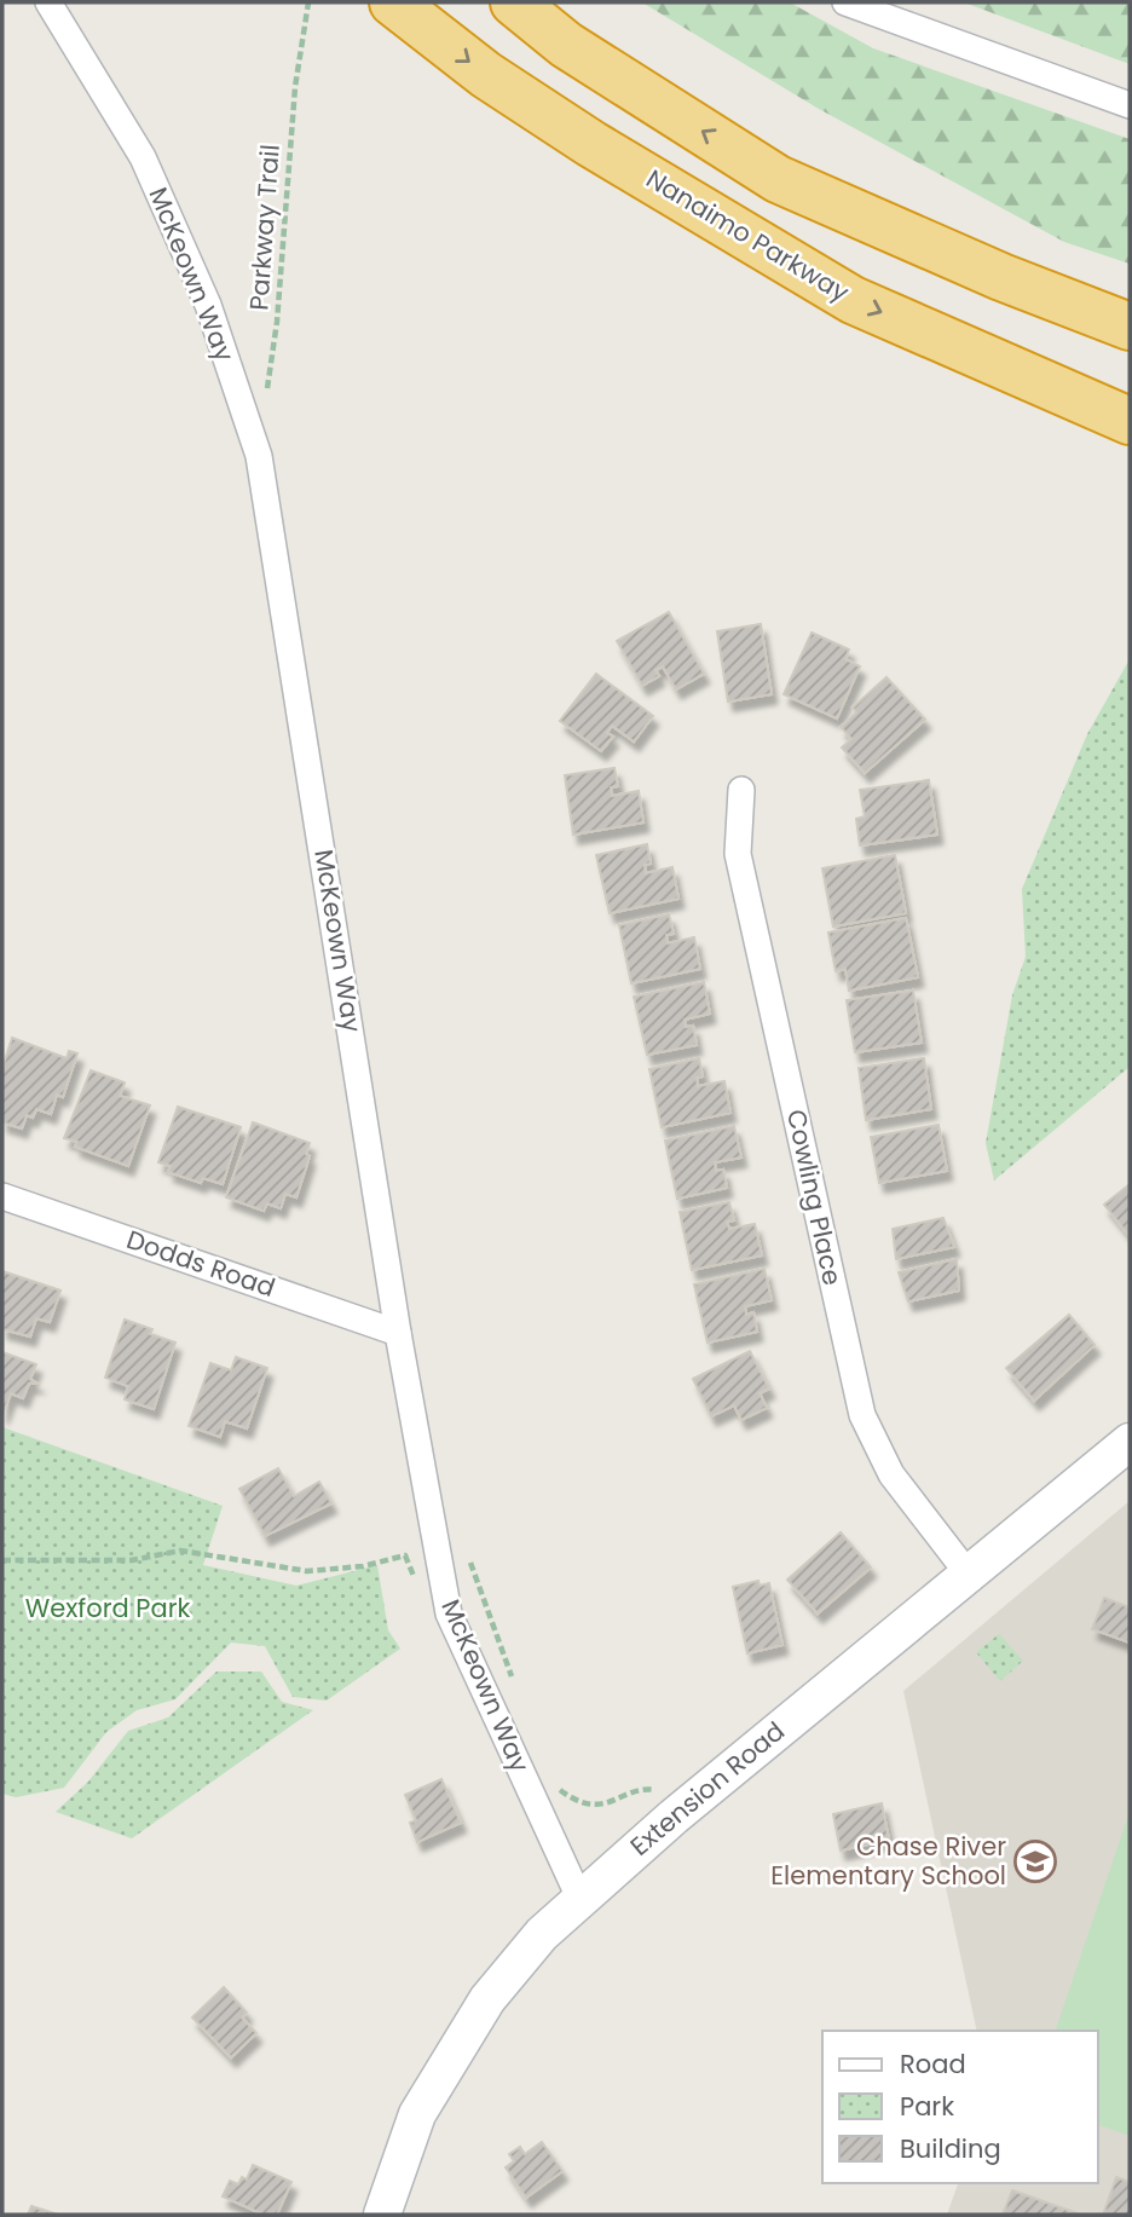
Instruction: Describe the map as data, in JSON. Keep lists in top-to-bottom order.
{
  "streets": {
    "highway": ["Nanaimo Parkway"],
    "street": [
      "McKeown Way",
      "Cowling Place",
      "Dodds Road",
      "Extension Road"
    ],
    "path": ["Parkway Trail"]
  },
  "crossings": [
    ["McKeown Way", "Dodds Road"],
    ["McKeown Way", "Extension Road"],
    ["Cowling Place", "Extension Road"]
  ],
  "parks": ["Wexford Park"],
  "places": {
    "school or university": ["Chase River Elementary School"]
  },
  "legend": ["Road", "Park", "Building"]
}
